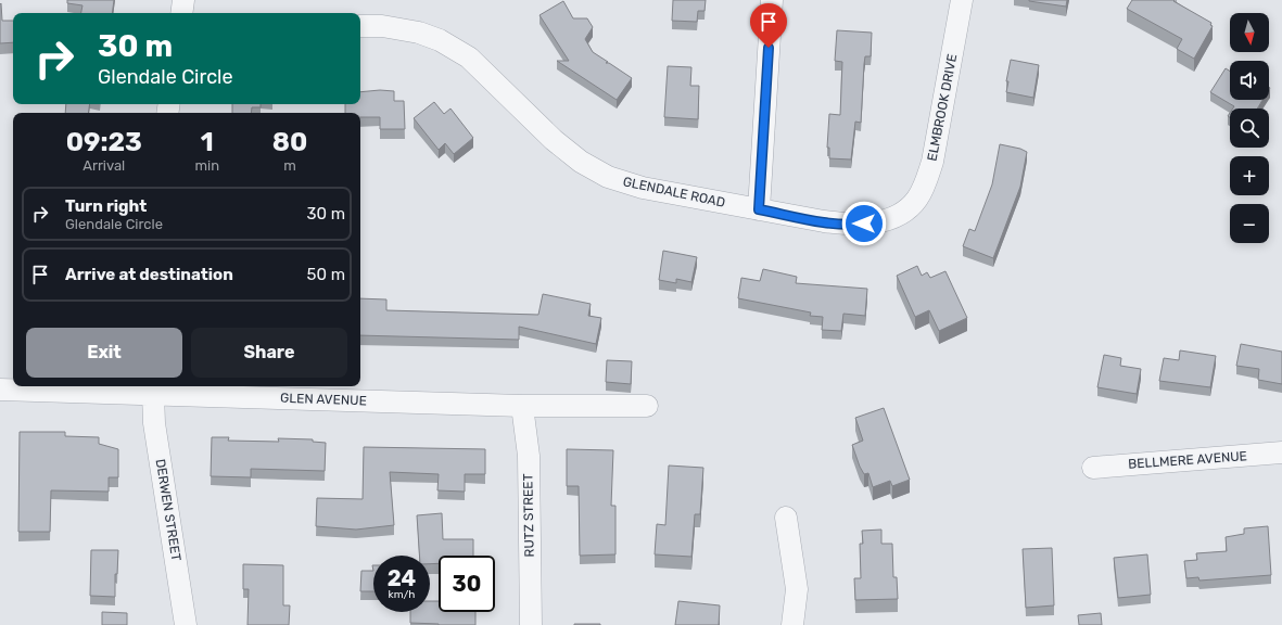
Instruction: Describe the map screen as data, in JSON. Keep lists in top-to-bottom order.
{
  "streets": {
    "street": [
      "ELMBROOK DRIVE",
      "GLENDALE ROAD",
      "GLEN AVENUE",
      "BELLMERE AVENUE",
      "DERWEN STREET",
      "RUTZ STREET"
    ]
  },
  "crossings": [
    ["ELMBROOK DRIVE", "GLENDALE ROAD"],
    ["GLEN AVENUE", "DERWEN STREET"],
    ["GLEN AVENUE", "RUTZ STREET"]
  ],
  "north": "bottom",
  "page": {
    "map_buttons": ["+", "−"],
    "turn": ["30 m", "Glendale Circle"],
    "eta": [
      "09:23",
      "Arrival",
      "1",
      "min",
      "80",
      "m"
    ],
    "list": [
      {
        "name": "Turn right",
        "note": "Glendale Circle",
        "value": "30 m"
      },
      {
        "name": "Arrive at destination",
        "value": "50 m"
      }
    ],
    "buttons": ["Exit", "Share"],
    "speed": "24 km/h",
    "limit": "30"
  }
}
